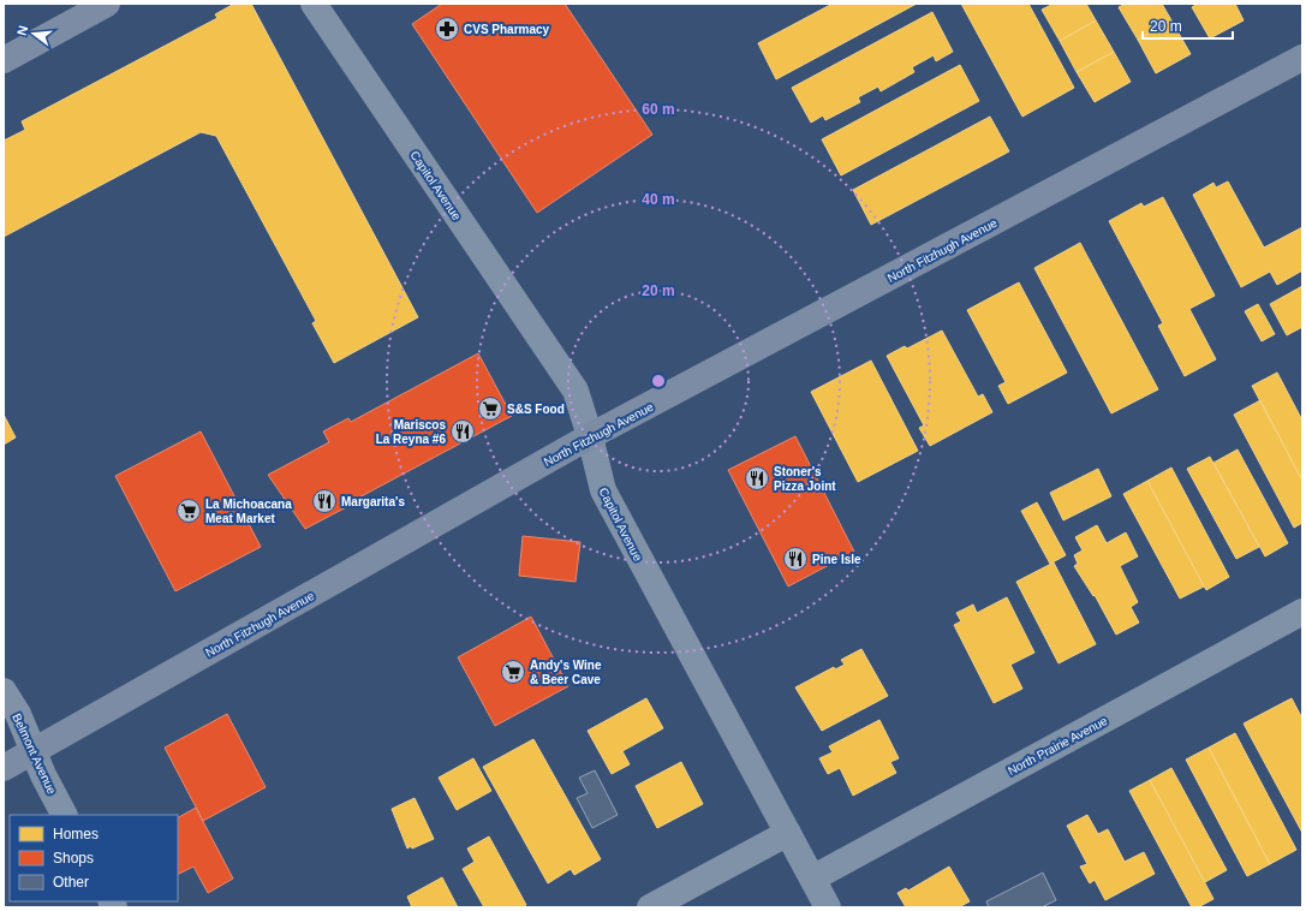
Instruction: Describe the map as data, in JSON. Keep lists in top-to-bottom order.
{
  "streets": {
    "street": [
      "Capitol Avenue",
      "North Fitzhugh Avenue",
      "North Prairie Avenue",
      "Belmont Avenue"
    ]
  },
  "crossings": [
    ["Capitol Avenue", "North Fitzhugh Avenue"],
    ["Capitol Avenue", "North Prairie Avenue"],
    ["North Fitzhugh Avenue", "Belmont Avenue"]
  ],
  "places": {
    "pharmacy": ["CVS Pharmacy"],
    "supermarket": ["S&S Food", "La Michoacana Meat Market", "Andy's Wine & Beer Cave"],
    "restaurant": [
      "Mariscos La Reyna #6",
      "Stoner's Pizza Joint",
      "Margarita's",
      "Pine Isle"
    ]
  },
  "legend": ["Homes", "Shops", "Other"],
  "scale_bar": "20 m",
  "north": "left",
  "rings": ["60 m", "40 m", "20 m"]
}
